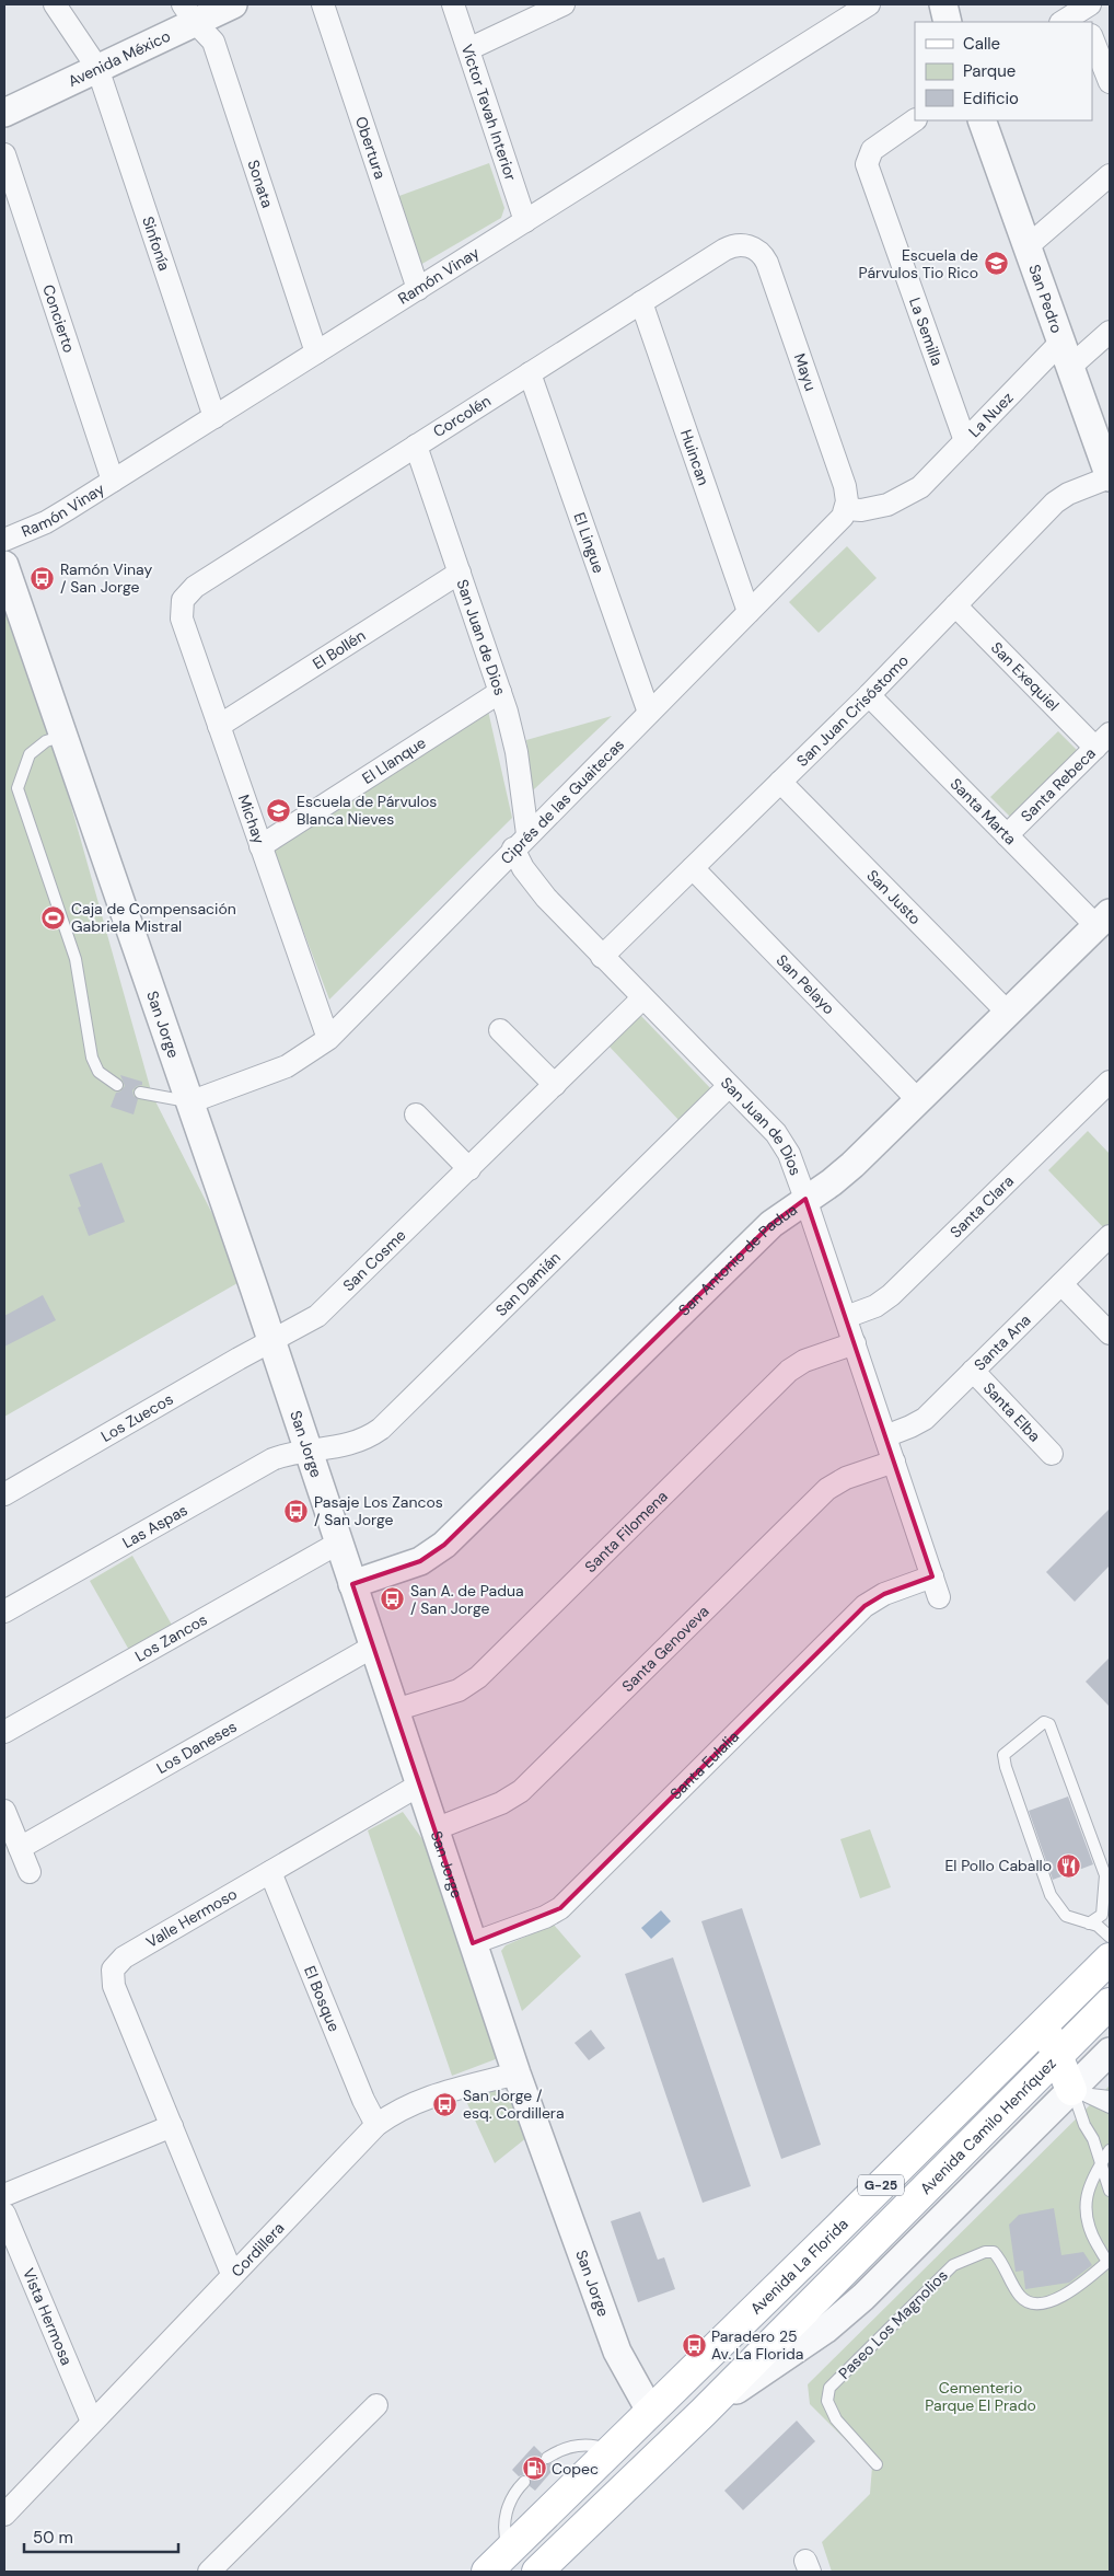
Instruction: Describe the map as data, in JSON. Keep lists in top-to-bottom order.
{
  "streets": {
    "main road": ["Avenida Camilo Henríquez", "G-25", "Avenida La Florida"],
    "street": [
      "Avenida México",
      "Víctor Tevah Interior",
      "Obertura",
      "Sonata",
      "Sinfonía",
      "Ramón Vinay",
      "San Pedro",
      "Concierto",
      "La Semilla",
      "Mayu",
      "La Nuez",
      "Corcolén",
      "Huincan",
      "El Lingue",
      "San Juan de Dios",
      "El Bollén",
      "San Exequiel",
      "San Juan Crisóstomo",
      "El Llanque",
      "Santa Rebeca",
      "Ciprés de las Guaitecas",
      "Santa Marta",
      "Michay",
      "San Justo",
      "San Pelayo",
      "San Jorge",
      "Santa Clara",
      "San Antonio de Padua",
      "San Cosme",
      "San Damián",
      "Santa Ana",
      "Santa Elba",
      "Los Zuecos",
      "Las Aspas",
      "Santa Filomena",
      "Los Zancos",
      "Santa Genoveva",
      "Los Daneses",
      "Santa Eulalia",
      "Valle Hermoso",
      "El Bosque",
      "Cordillera",
      "Vista Hermosa"
    ],
    "lane": ["Paseo Los Magnolios"]
  },
  "crossings": [
    ["Avenida México", "Sonata"],
    ["Avenida México", "Sinfonía"],
    ["Víctor Tevah Interior", "Ramón Vinay"],
    ["Obertura", "Ramón Vinay"],
    ["Sonata", "Ramón Vinay"],
    ["Sinfonía", "Ramón Vinay"],
    ["Ramón Vinay", "Concierto"],
    ["San Pedro", "La Nuez"],
    ["San Pedro", "San Juan Crisóstomo"],
    ["La Semilla", "La Nuez"],
    ["Mayu", "La Nuez"],
    ["Mayu", "Corcolén"],
    ["Mayu", "Ciprés de las Guaitecas"],
    ["La Nuez", "Ciprés de las Guaitecas"],
    ["Corcolén", "Huincan"],
    ["Corcolén", "El Lingue"],
    ["Corcolén", "San Juan de Dios"],
    ["Corcolén", "Michay"],
    ["Huincan", "Ciprés de las Guaitecas"],
    ["El Lingue", "Ciprés de las Guaitecas"],
    ["San Juan de Dios", "El Bollén"],
    ["San Juan de Dios", "San Juan Crisóstomo"],
    ["San Juan de Dios", "El Llanque"],
    ["San Juan de Dios", "Ciprés de las Guaitecas"],
    ["San Juan de Dios", "Santa Clara"],
    ["San Juan de Dios", "San Antonio de Padua"],
    ["San Juan de Dios", "San Cosme"],
    ["San Juan de Dios", "San Damián"],
    ["San Juan de Dios", "Santa Ana"],
    ["San Juan de Dios", "Santa Filomena"],
    ["San Juan de Dios", "Santa Genoveva"],
    ["San Juan de Dios", "Santa Eulalia"],
    ["El Bollén", "Michay"],
    ["San Exequiel", "San Juan Crisóstomo"],
    ["San Exequiel", "Santa Rebeca"],
    ["San Juan Crisóstomo", "Santa Marta"],
    ["San Juan Crisóstomo", "San Justo"],
    ["San Juan Crisóstomo", "San Pelayo"],
    ["El Llanque", "Michay"],
    ["Santa Rebeca", "Santa Marta"],
    ["Ciprés de las Guaitecas", "Michay"],
    ["Ciprés de las Guaitecas", "San Jorge"],
    ["Santa Marta", "San Antonio de Padua"],
    ["San Justo", "San Antonio de Padua"],
    ["San Pelayo", "San Antonio de Padua"],
    ["San Jorge", "San Antonio de Padua"],
    ["San Jorge", "San Cosme"],
    ["San Jorge", "San Damián"],
    ["San Jorge", "Los Zuecos"],
    ["San Jorge", "Las Aspas"],
    ["San Jorge", "Santa Filomena"],
    ["San Jorge", "Los Zancos"],
    ["San Jorge", "Santa Genoveva"],
    ["San Jorge", "Los Daneses"],
    ["San Jorge", "Santa Eulalia"],
    ["San Jorge", "Valle Hermoso"],
    ["San Jorge", "Cordillera"],
    ["San Jorge", "Avenida La Florida"],
    ["San Cosme", "Los Zuecos"],
    ["San Damián", "Las Aspas"],
    ["Santa Ana", "Santa Elba"],
    ["Valle Hermoso", "El Bosque"],
    ["Valle Hermoso", "Cordillera"],
    ["El Bosque", "Cordillera"],
    ["Cordillera", "Vista Hermosa"]
  ],
  "parks": ["Cementerio Parque El Prado"],
  "places": {
    "school or university": ["Escuela de Párvulos Tio Rico", "Escuela de Párvulos Blanca Nieves"],
    "bus stop": [
      "Ramón Vinay / San Jorge",
      "Pasaje Los Zancos / San Jorge",
      "San A. de Padua / San Jorge",
      "San Jorge / esq. Cordillera",
      "Paradero 25 Av. La Florida"
    ],
    "sports": ["Caja de Compensación Gabriela Mistral"],
    "restaurant": ["El Pollo Caballo"],
    "fuel station": ["Copec"]
  },
  "legend": ["Calle", "Parque", "Edificio"],
  "scale_bar": "50 m"
}
